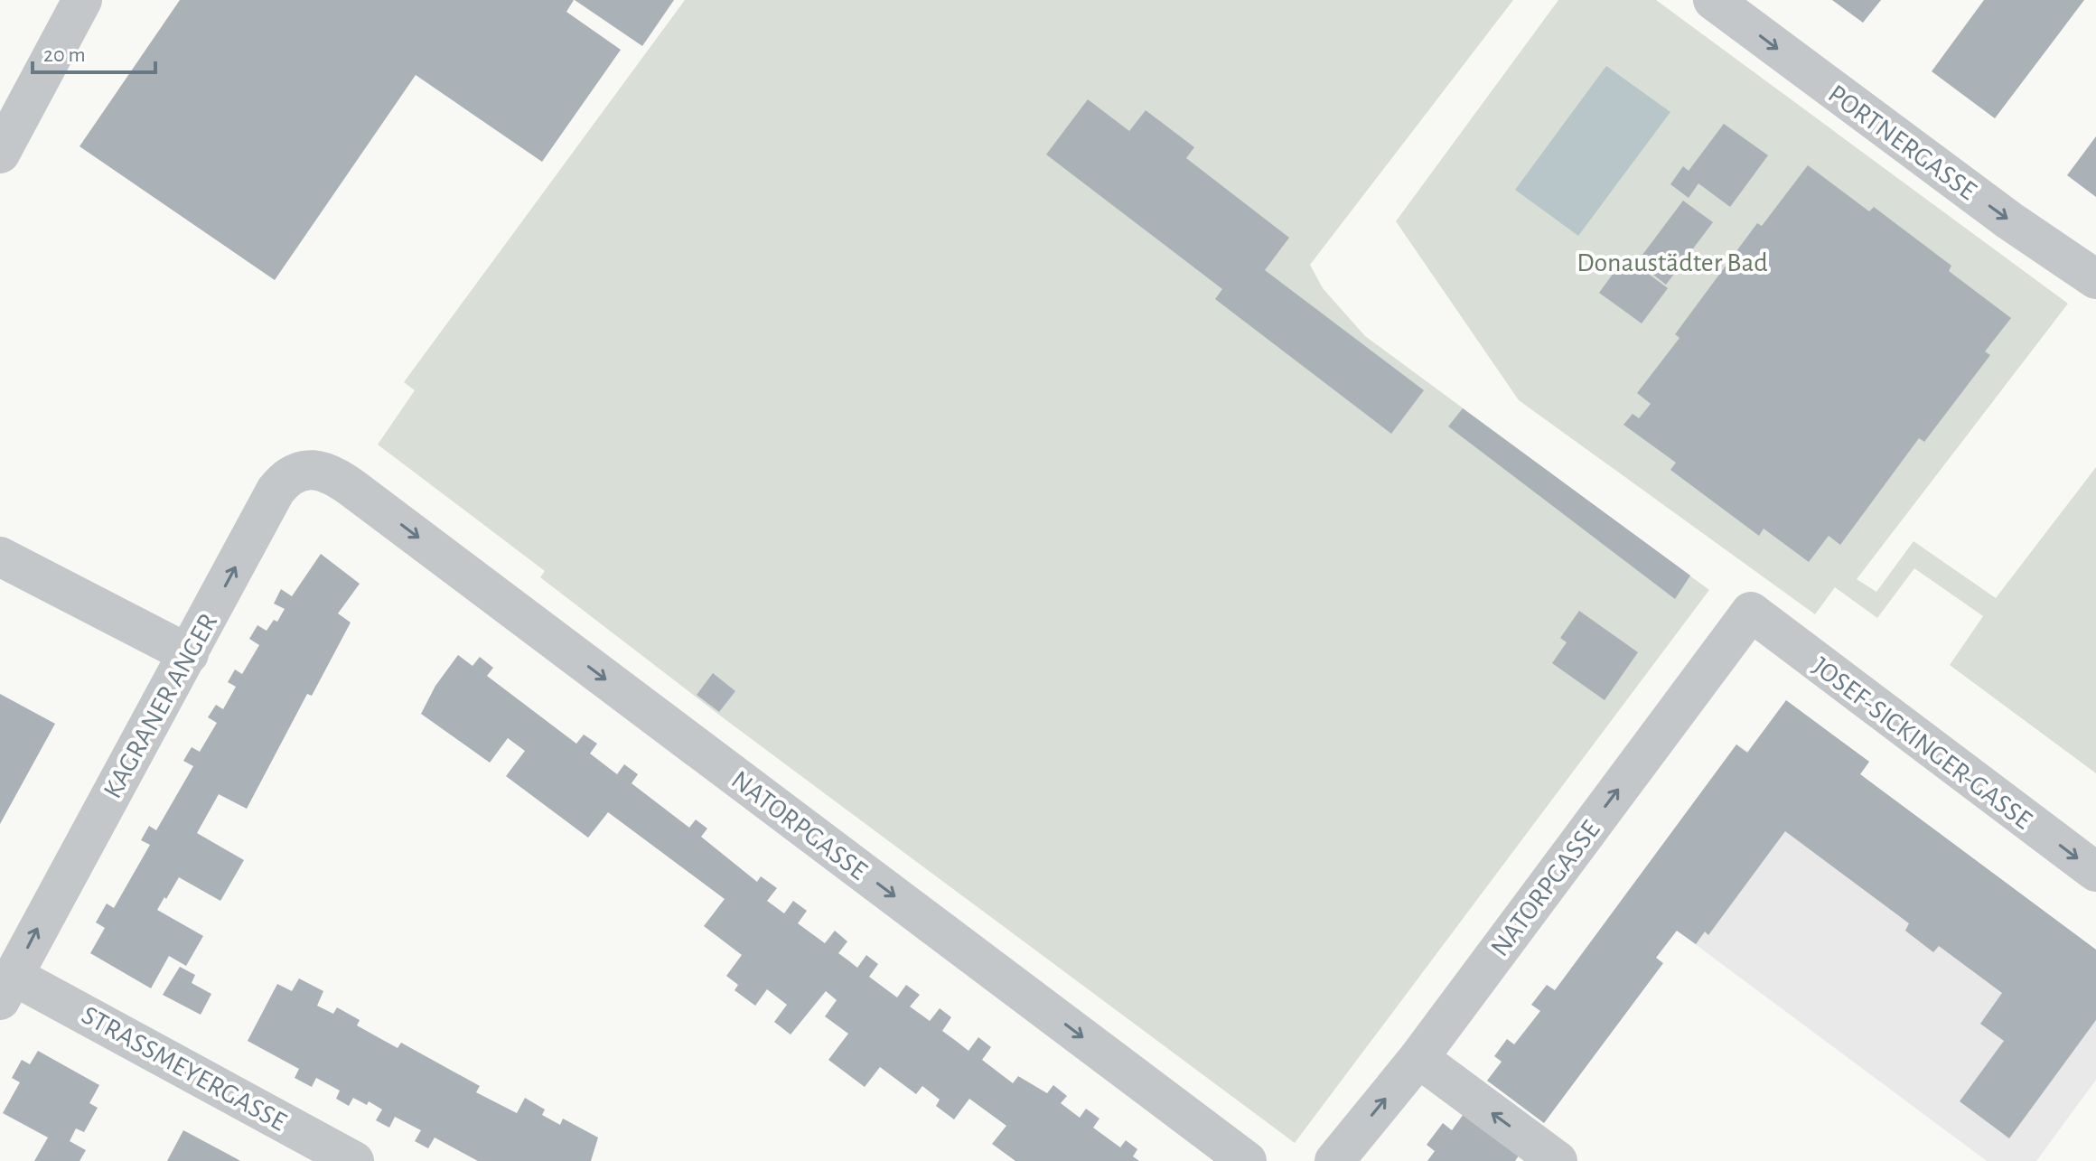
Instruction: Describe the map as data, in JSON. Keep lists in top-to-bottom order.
{
  "streets": {
    "street": [
      "PORTNERGASSE",
      "KAGRANER ANGER",
      "JOSEF-SICKINGER-GASSE",
      "NATORPGASSE",
      "STRASSMEYERGASSE"
    ]
  },
  "crossings": [
    ["KAGRANER ANGER", "NATORPGASSE"],
    ["KAGRANER ANGER", "STRASSMEYERGASSE"],
    ["JOSEF-SICKINGER-GASSE", "NATORPGASSE"]
  ],
  "one_way": ["PORTNERGASSE", "KAGRANER ANGER", "JOSEF-SICKINGER-GASSE"],
  "parks": ["Donaustädter Bad"],
  "scale_bar": "20 m"
}
